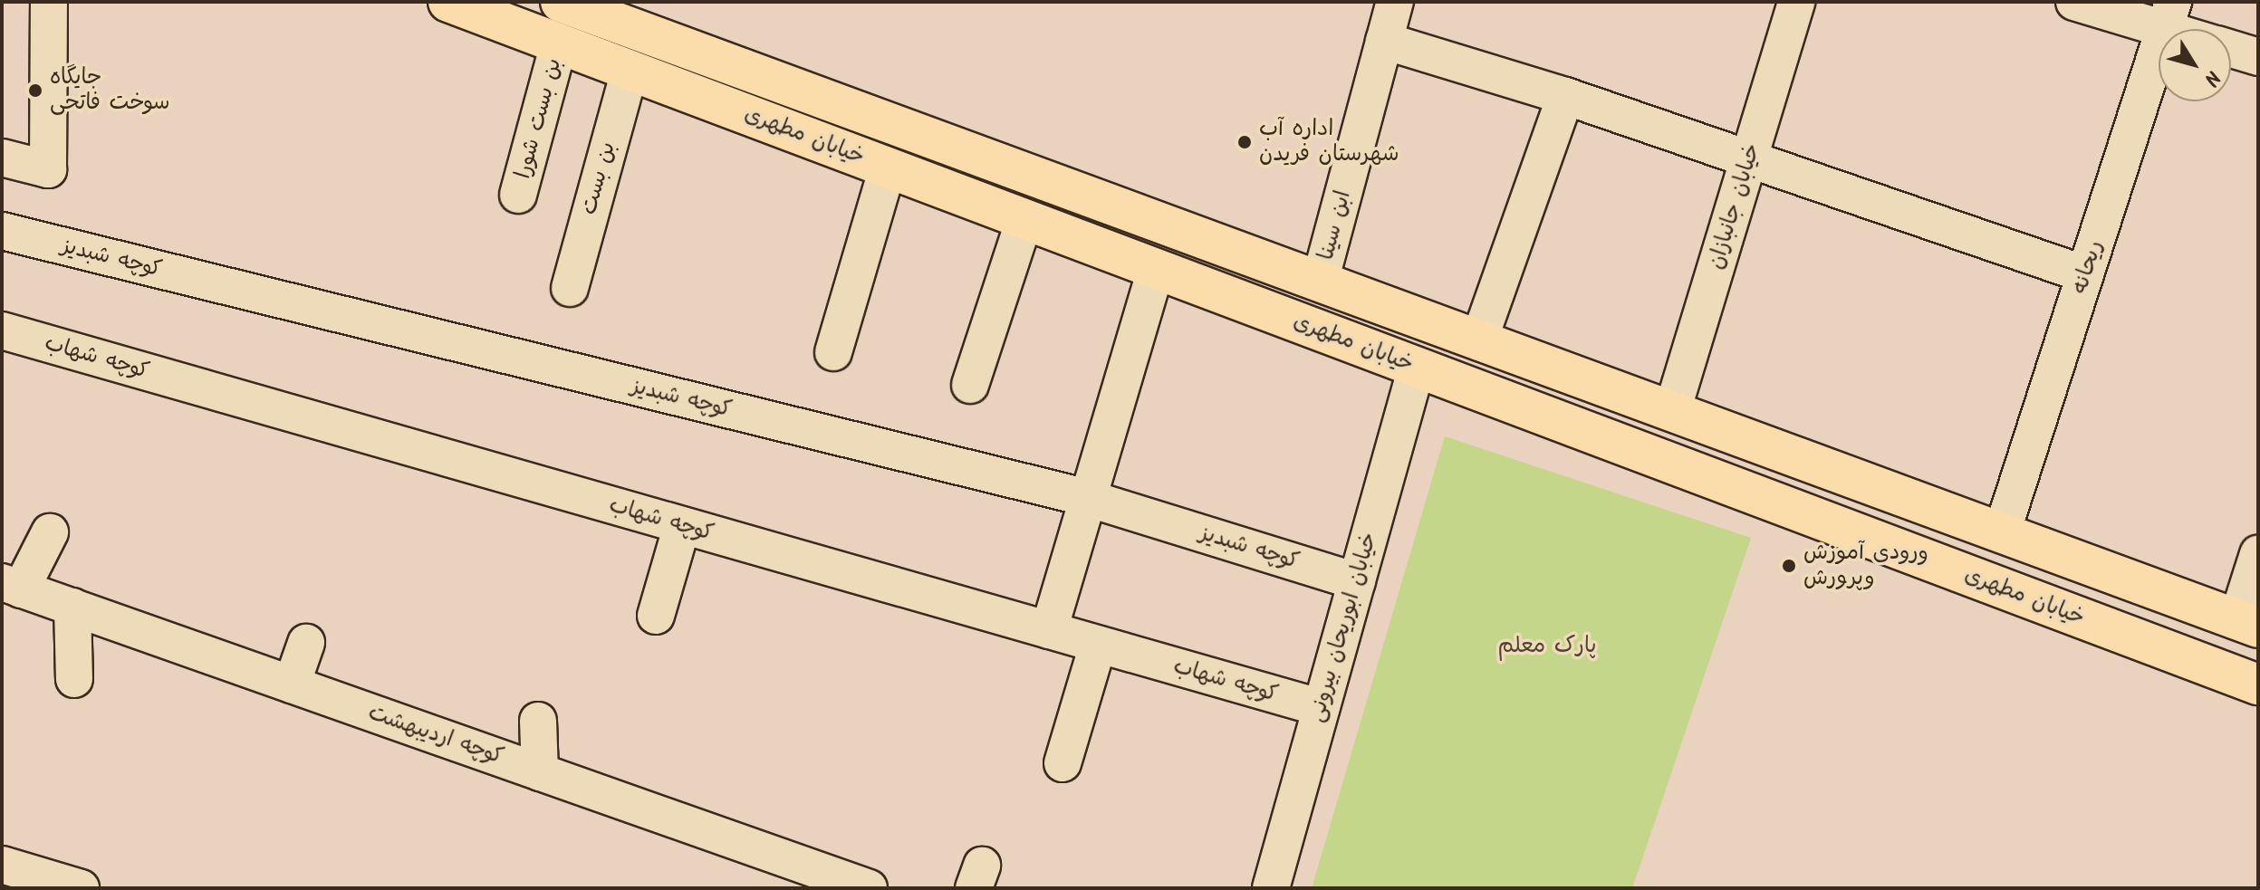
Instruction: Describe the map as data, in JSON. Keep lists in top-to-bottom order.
{
  "streets": {
    "main road": ["خیابان مطهری"],
    "street": [
      "بن بست شورا",
      "بن بست",
      "خیابان جانبازان",
      "ابن سینا",
      "کوچه شبدیز",
      "ریحانه",
      "کوچه شهاب",
      "خیابان ابوریحان بیرونی",
      "کوچه اردیبهشت"
    ]
  },
  "crossings": [
    ["بن بست شورا", "خیابان مطهری"],
    ["خیابان مطهری", "بن بست"],
    ["خیابان مطهری", "خیابان جانبازان"],
    ["خیابان مطهری", "ابن سینا"],
    ["خیابان مطهری", "ریحانه"],
    ["خیابان مطهری", "خیابان ابوریحان بیرونی"],
    ["کوچه شبدیز", "خیابان ابوریحان بیرونی"],
    ["کوچه شهاب", "خیابان ابوریحان بیرونی"]
  ],
  "parks": ["پارک معلم"],
  "places": ["جایگاه سوخت فاتحی", "اداره آب شهرستان فریدن", "ورودی آموزش وپرورش"],
  "north": "bottom right"
}
